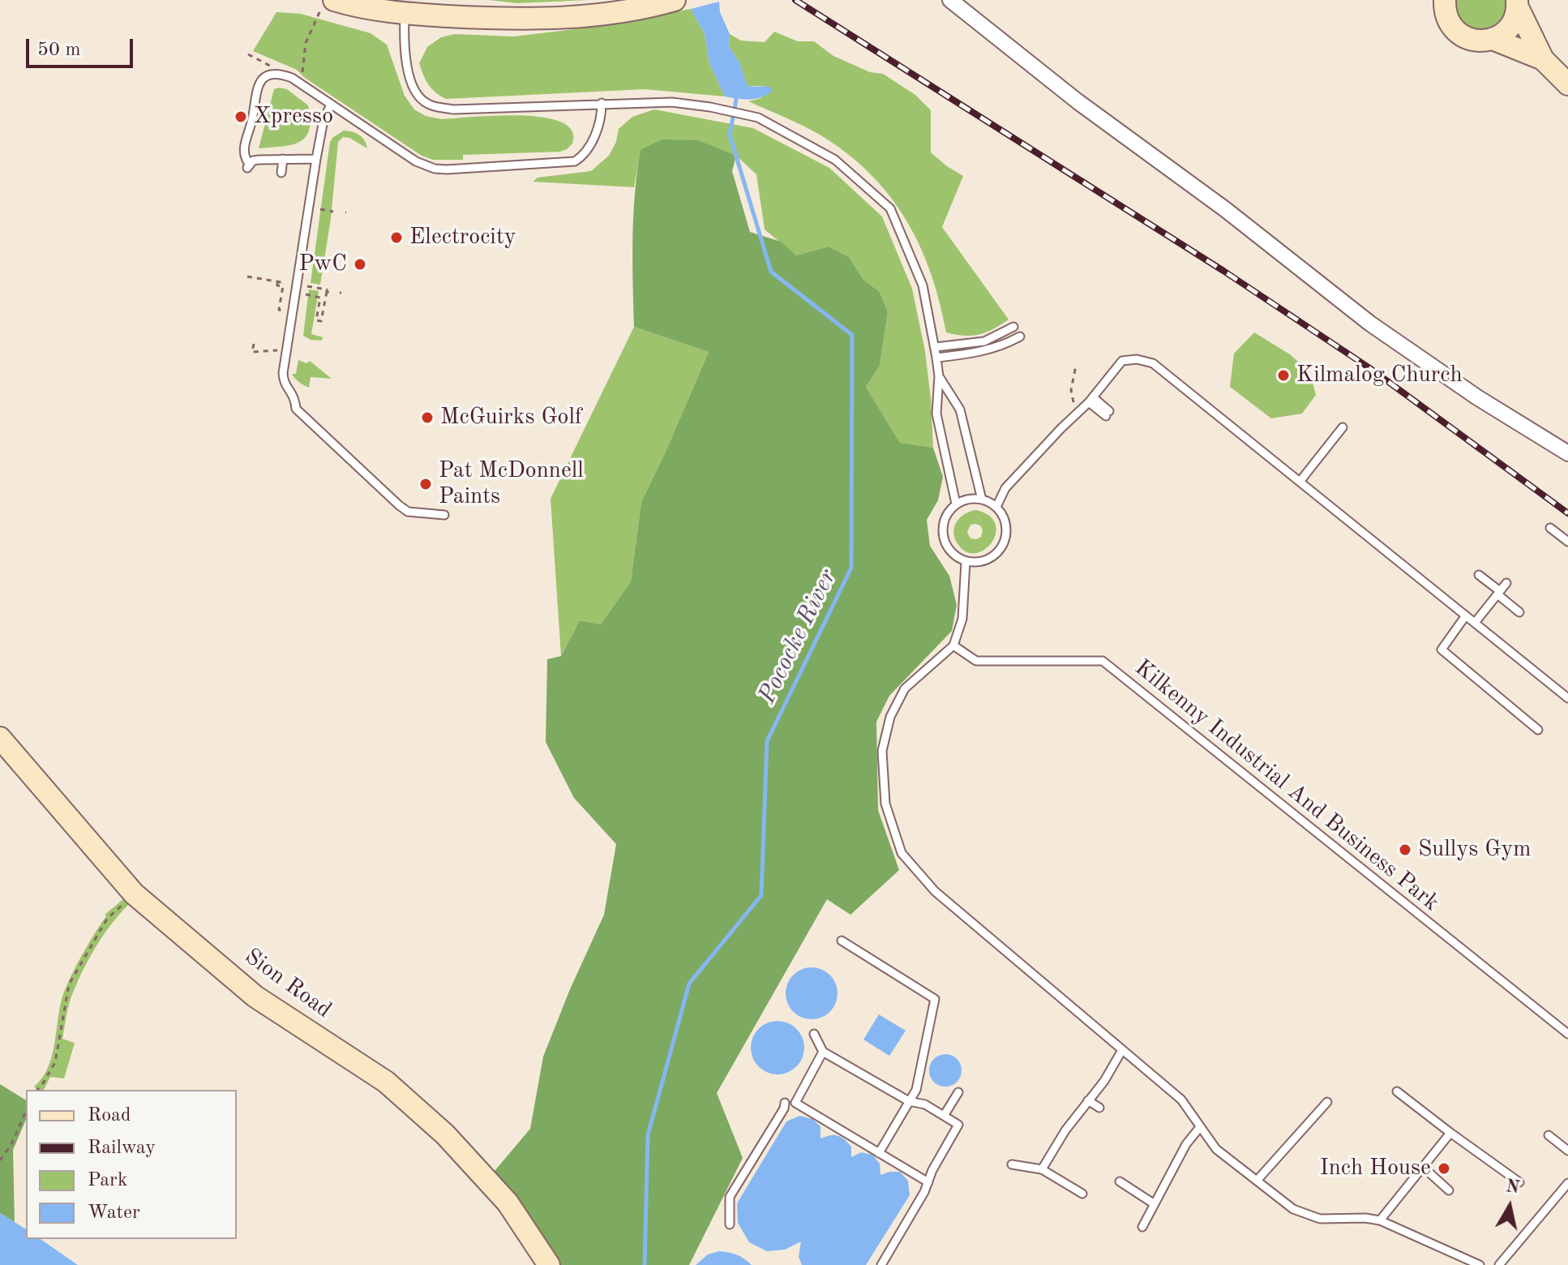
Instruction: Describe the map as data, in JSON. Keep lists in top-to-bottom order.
{
  "streets": {
    "street": ["Sion Road"],
    "lane": ["Kilkenny Industrial And Business Park"]
  },
  "water": ["Pococke River"],
  "places": [
    "Xpresso",
    "Electrocity",
    "PwC",
    "Kilmalog Church",
    "McGuirks Golf",
    "Pat McDonnell Paints",
    "Sullys Gym",
    "Inch House"
  ],
  "legend": [
    "Road",
    "Railway",
    "Park",
    "Water"
  ],
  "scale_bar": "50 m",
  "north": "top"
}
